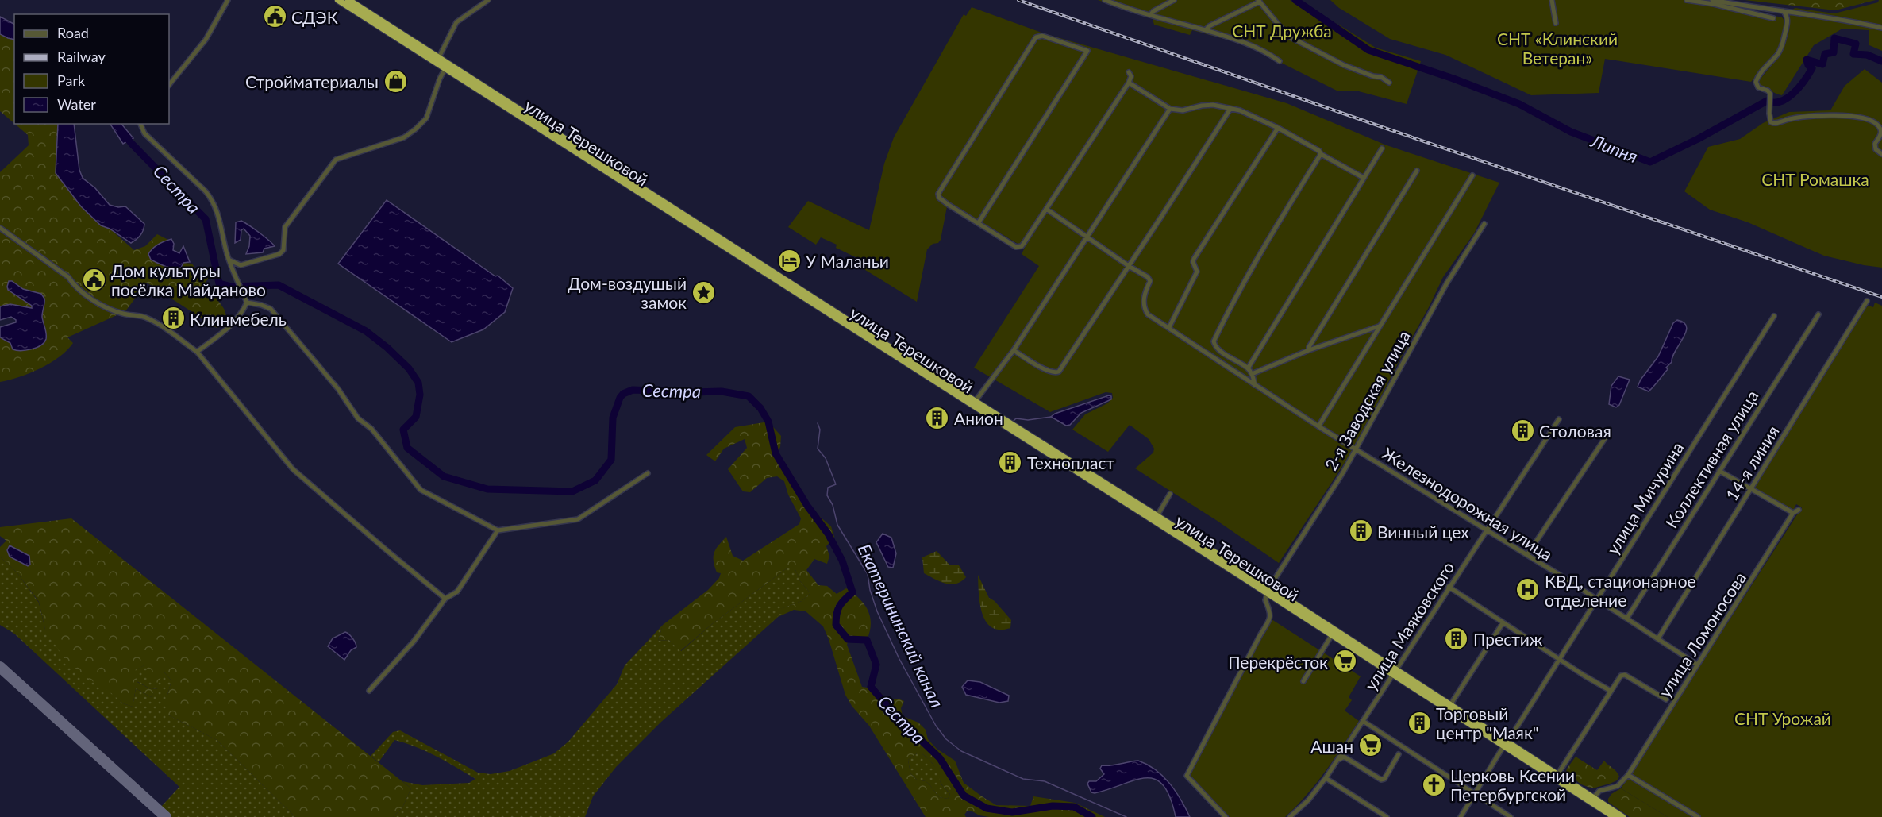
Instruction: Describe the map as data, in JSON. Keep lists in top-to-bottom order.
{
  "streets": {
    "highway": ["улица Терешковой"],
    "street": [
      "2-я Заводская улица",
      "Коллективная улица",
      "14-я линия",
      "улица Мичурина",
      "Железнодорожная улица",
      "улица Маяковского",
      "улица Ломоносова"
    ]
  },
  "crossings": [
    ["улица Терешковой", "2-я Заводская улица"],
    ["улица Терешковой", "улица Мичурина"],
    ["улица Терешковой", "улица Маяковского"],
    ["2-я Заводская улица", "Железнодорожная улица"],
    ["Коллективная улица", "Железнодорожная улица"],
    ["14-я линия", "Железнодорожная улица"],
    ["улица Мичурина", "Железнодорожная улица"],
    ["Железнодорожная улица", "улица Маяковского"],
    ["Железнодорожная улица", "улица Ломоносова"]
  ],
  "water": ["Липня", "Сестра", "Екатерининский канал"],
  "parks": [
    "СНТ Дружба",
    "СНТ «Клинский Ветеран»",
    "СНТ Ромашка",
    "СНТ Урожай"
  ],
  "places": {
    "public building": ["СДЭК", "Дом культуры посёлка Майданово"],
    "shop": ["Стройматериалы"],
    "hotel": ["У Маланьи"],
    "place": ["Дом-воздушый замок"],
    "building": [
      "Клинмебель",
      "Анион",
      "Столовая",
      "Технопласт",
      "Винный цех",
      "Престиж",
      "Торговый центр \"Маяк\""
    ],
    "hospital": ["КВД, стационарное отделение"],
    "supermarket": ["Перекрёсток", "Ашан"],
    "church": ["Церковь Ксении Петербургской"]
  },
  "legend": [
    "Road",
    "Railway",
    "Park",
    "Water"
  ]
}
